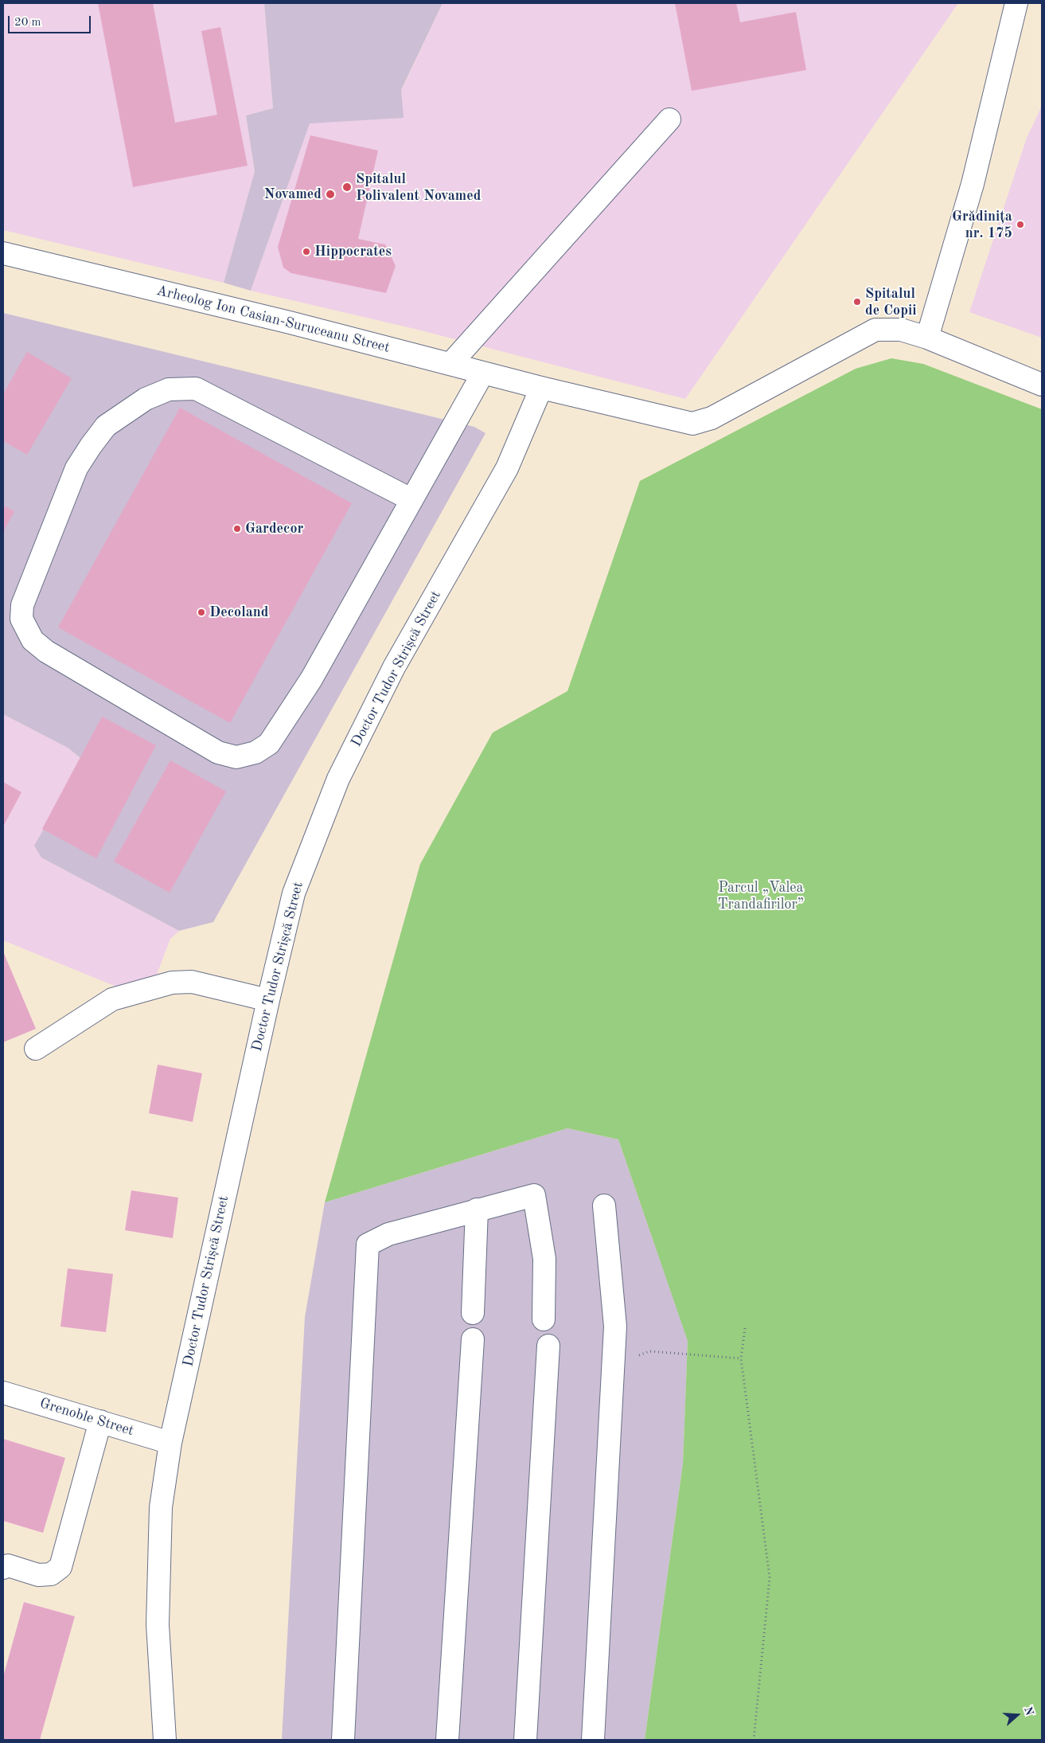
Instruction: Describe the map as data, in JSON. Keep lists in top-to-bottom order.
{
  "streets": {
    "street": ["Arheolog Ion Casian-Suruceanu Street", "Doctor Tudor Strișcă Street", "Grenoble Street"]
  },
  "crossings": [
    ["Arheolog Ion Casian-Suruceanu Street", "Doctor Tudor Strișcă Street"],
    ["Doctor Tudor Strișcă Street", "Grenoble Street"]
  ],
  "parks": ["Parcul „Valea Trandafirilor”"],
  "places": [
    "Spitalul Polivalent Novamed",
    "Novamed",
    "Grădinița nr. 175",
    "Hippocrates",
    "Spitalul de Copii",
    "Gardecor",
    "Decoland"
  ],
  "scale_bar": "20 m",
  "north": "right"
}
